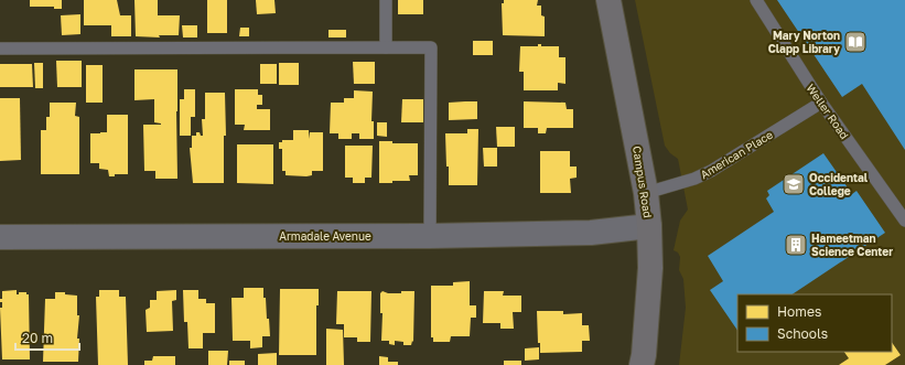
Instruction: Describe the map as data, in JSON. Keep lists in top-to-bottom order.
{
  "streets": {
    "street": ["Campus Road", "Armadale Avenue"],
    "lane": ["Weller Road", "American Place"]
  },
  "crossings": [
    ["Weller Road", "American Place"],
    ["American Place", "Campus Road"],
    ["Campus Road", "Armadale Avenue"]
  ],
  "places": {
    "library": ["Mary Norton Clapp Library"],
    "school or university": ["Occidental College"],
    "building": ["Hameetman Science Center"]
  },
  "legend": ["Homes", "Schools"],
  "scale_bar": "20 m"
}
